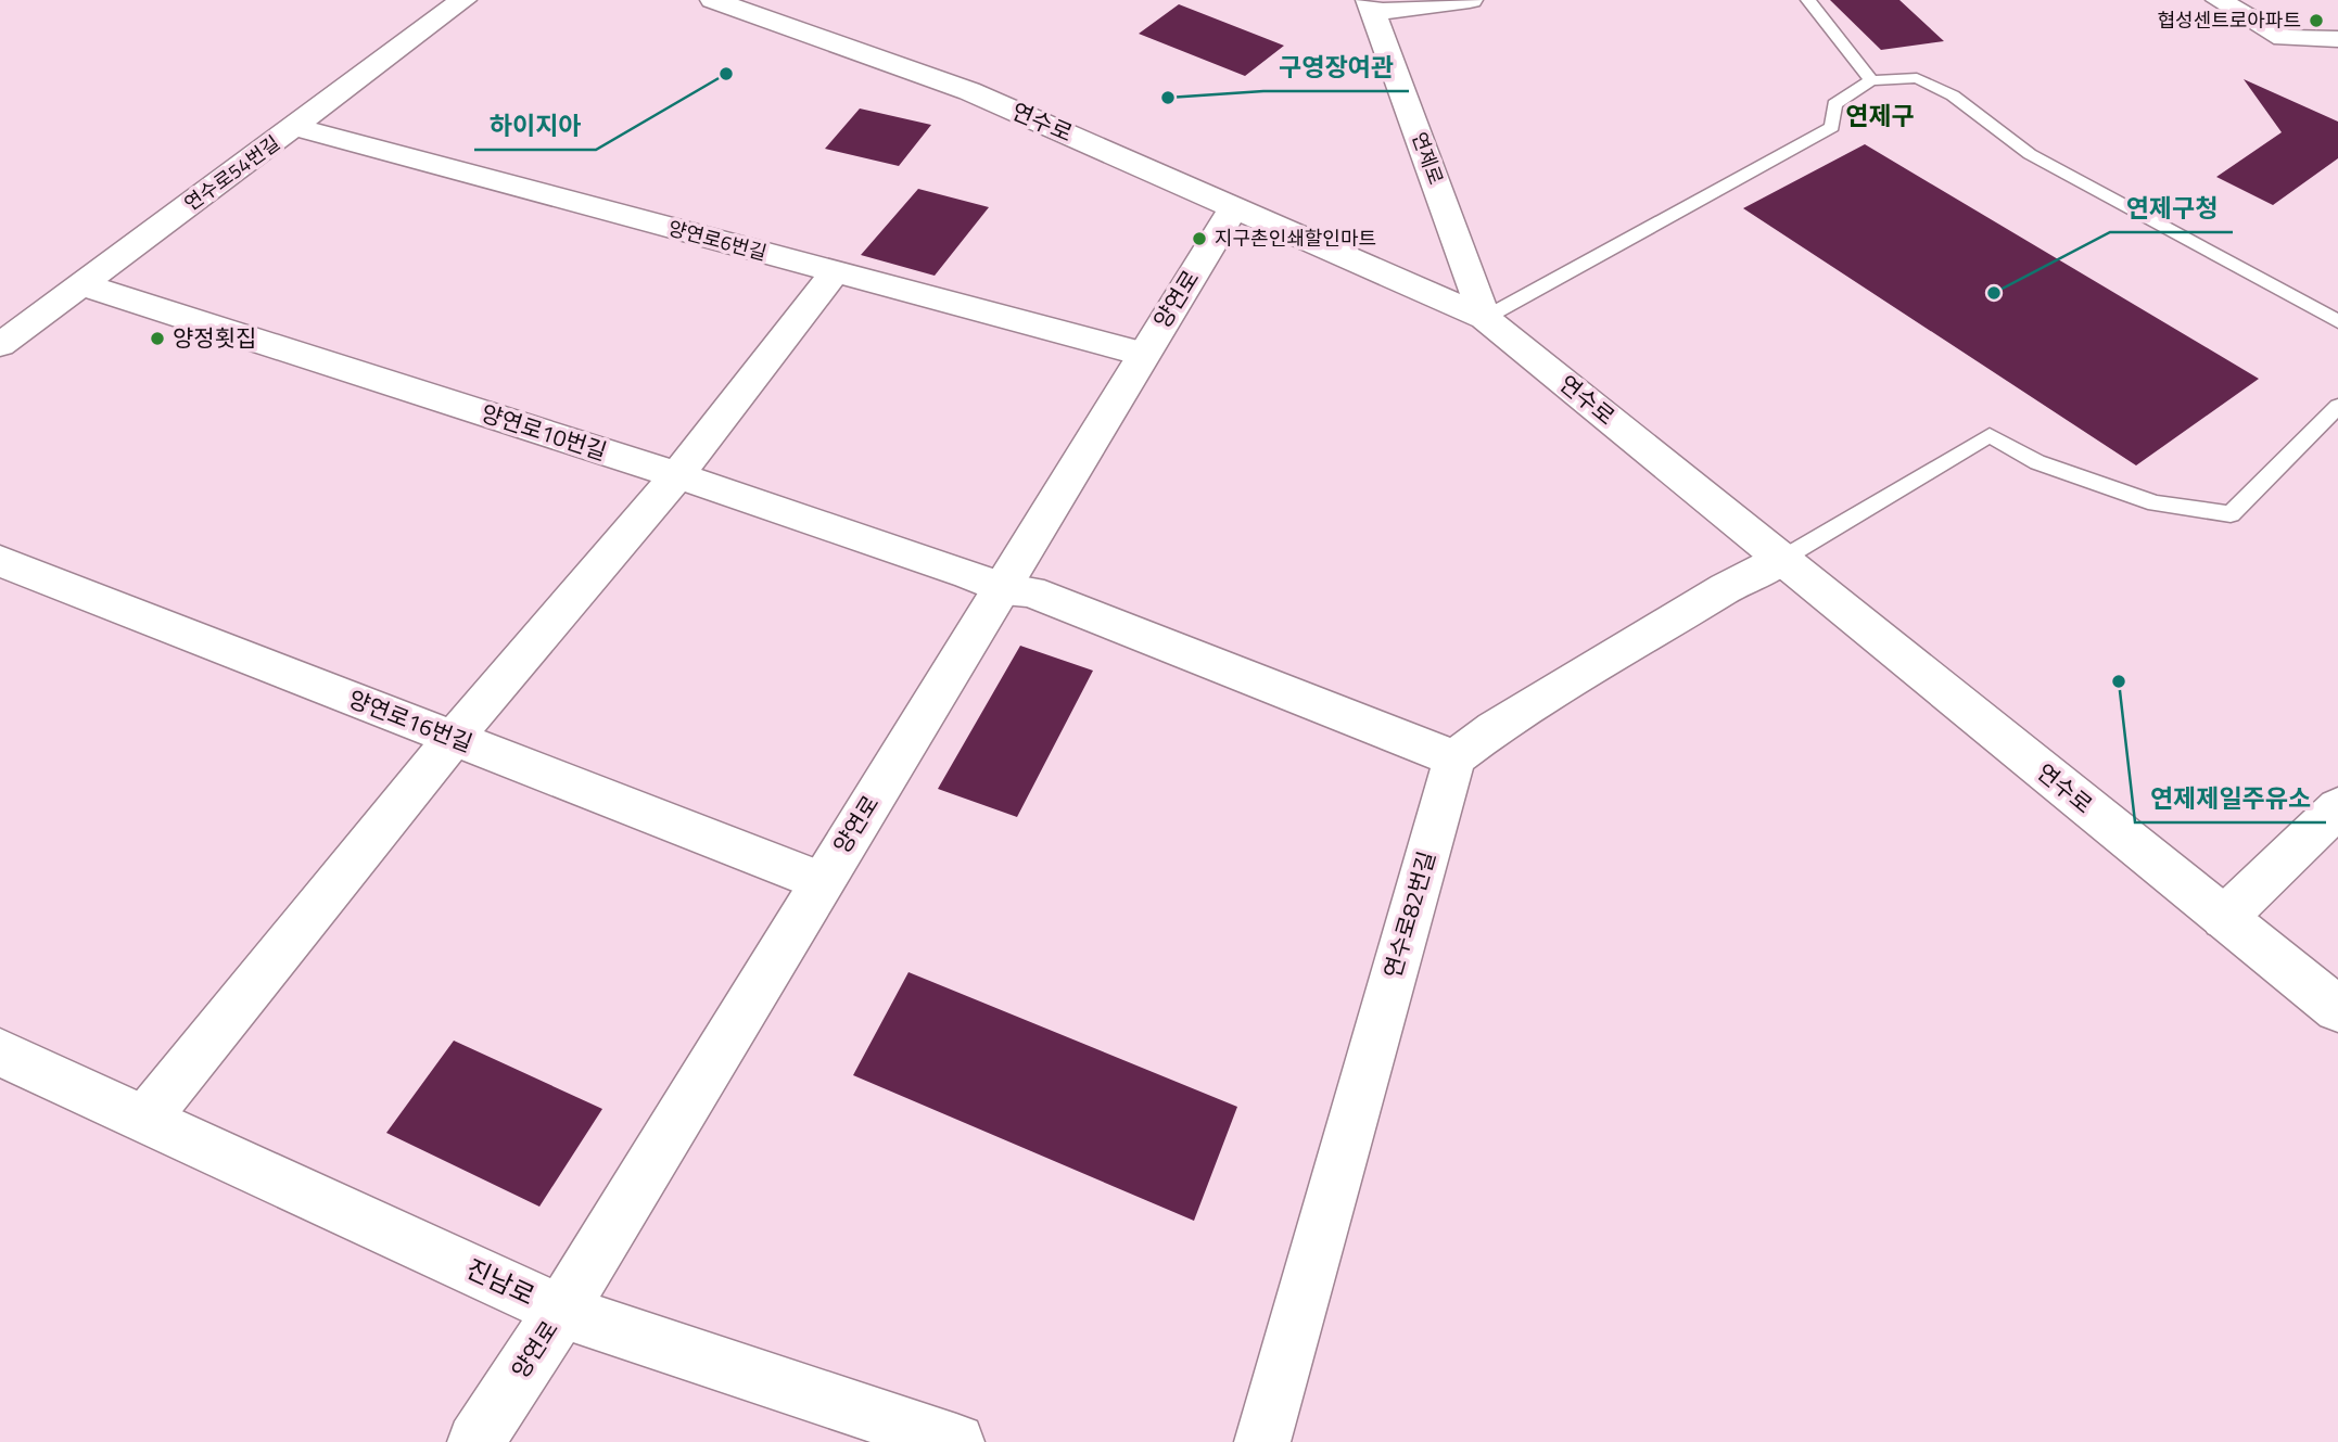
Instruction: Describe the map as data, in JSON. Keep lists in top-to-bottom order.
{
  "streets": {
    "street": [
      "연수로",
      "연제로",
      "연수로54번길",
      "양연로6번길",
      "양연로",
      "양연로10번길",
      "양연로16번길",
      "연수로82번길",
      "진남로"
    ]
  },
  "crossings": [
    ["연수로", "연제로"],
    ["연수로", "양연로"],
    ["연수로54번길", "양연로6번길"],
    ["연수로54번길", "양연로10번길"],
    ["양연로6번길", "양연로"],
    ["양연로", "양연로10번길"],
    ["양연로", "양연로16번길"],
    ["양연로", "진남로"],
    ["양연로10번길", "연수로82번길"]
  ],
  "districts": ["연제구"],
  "places": [
    "협성센트로아파트",
    "하이지아",
    "구영장여관",
    "지구촌인쇄할인마트",
    "연제구청",
    "양정횟집",
    "연제제일주유소"
  ]
}
